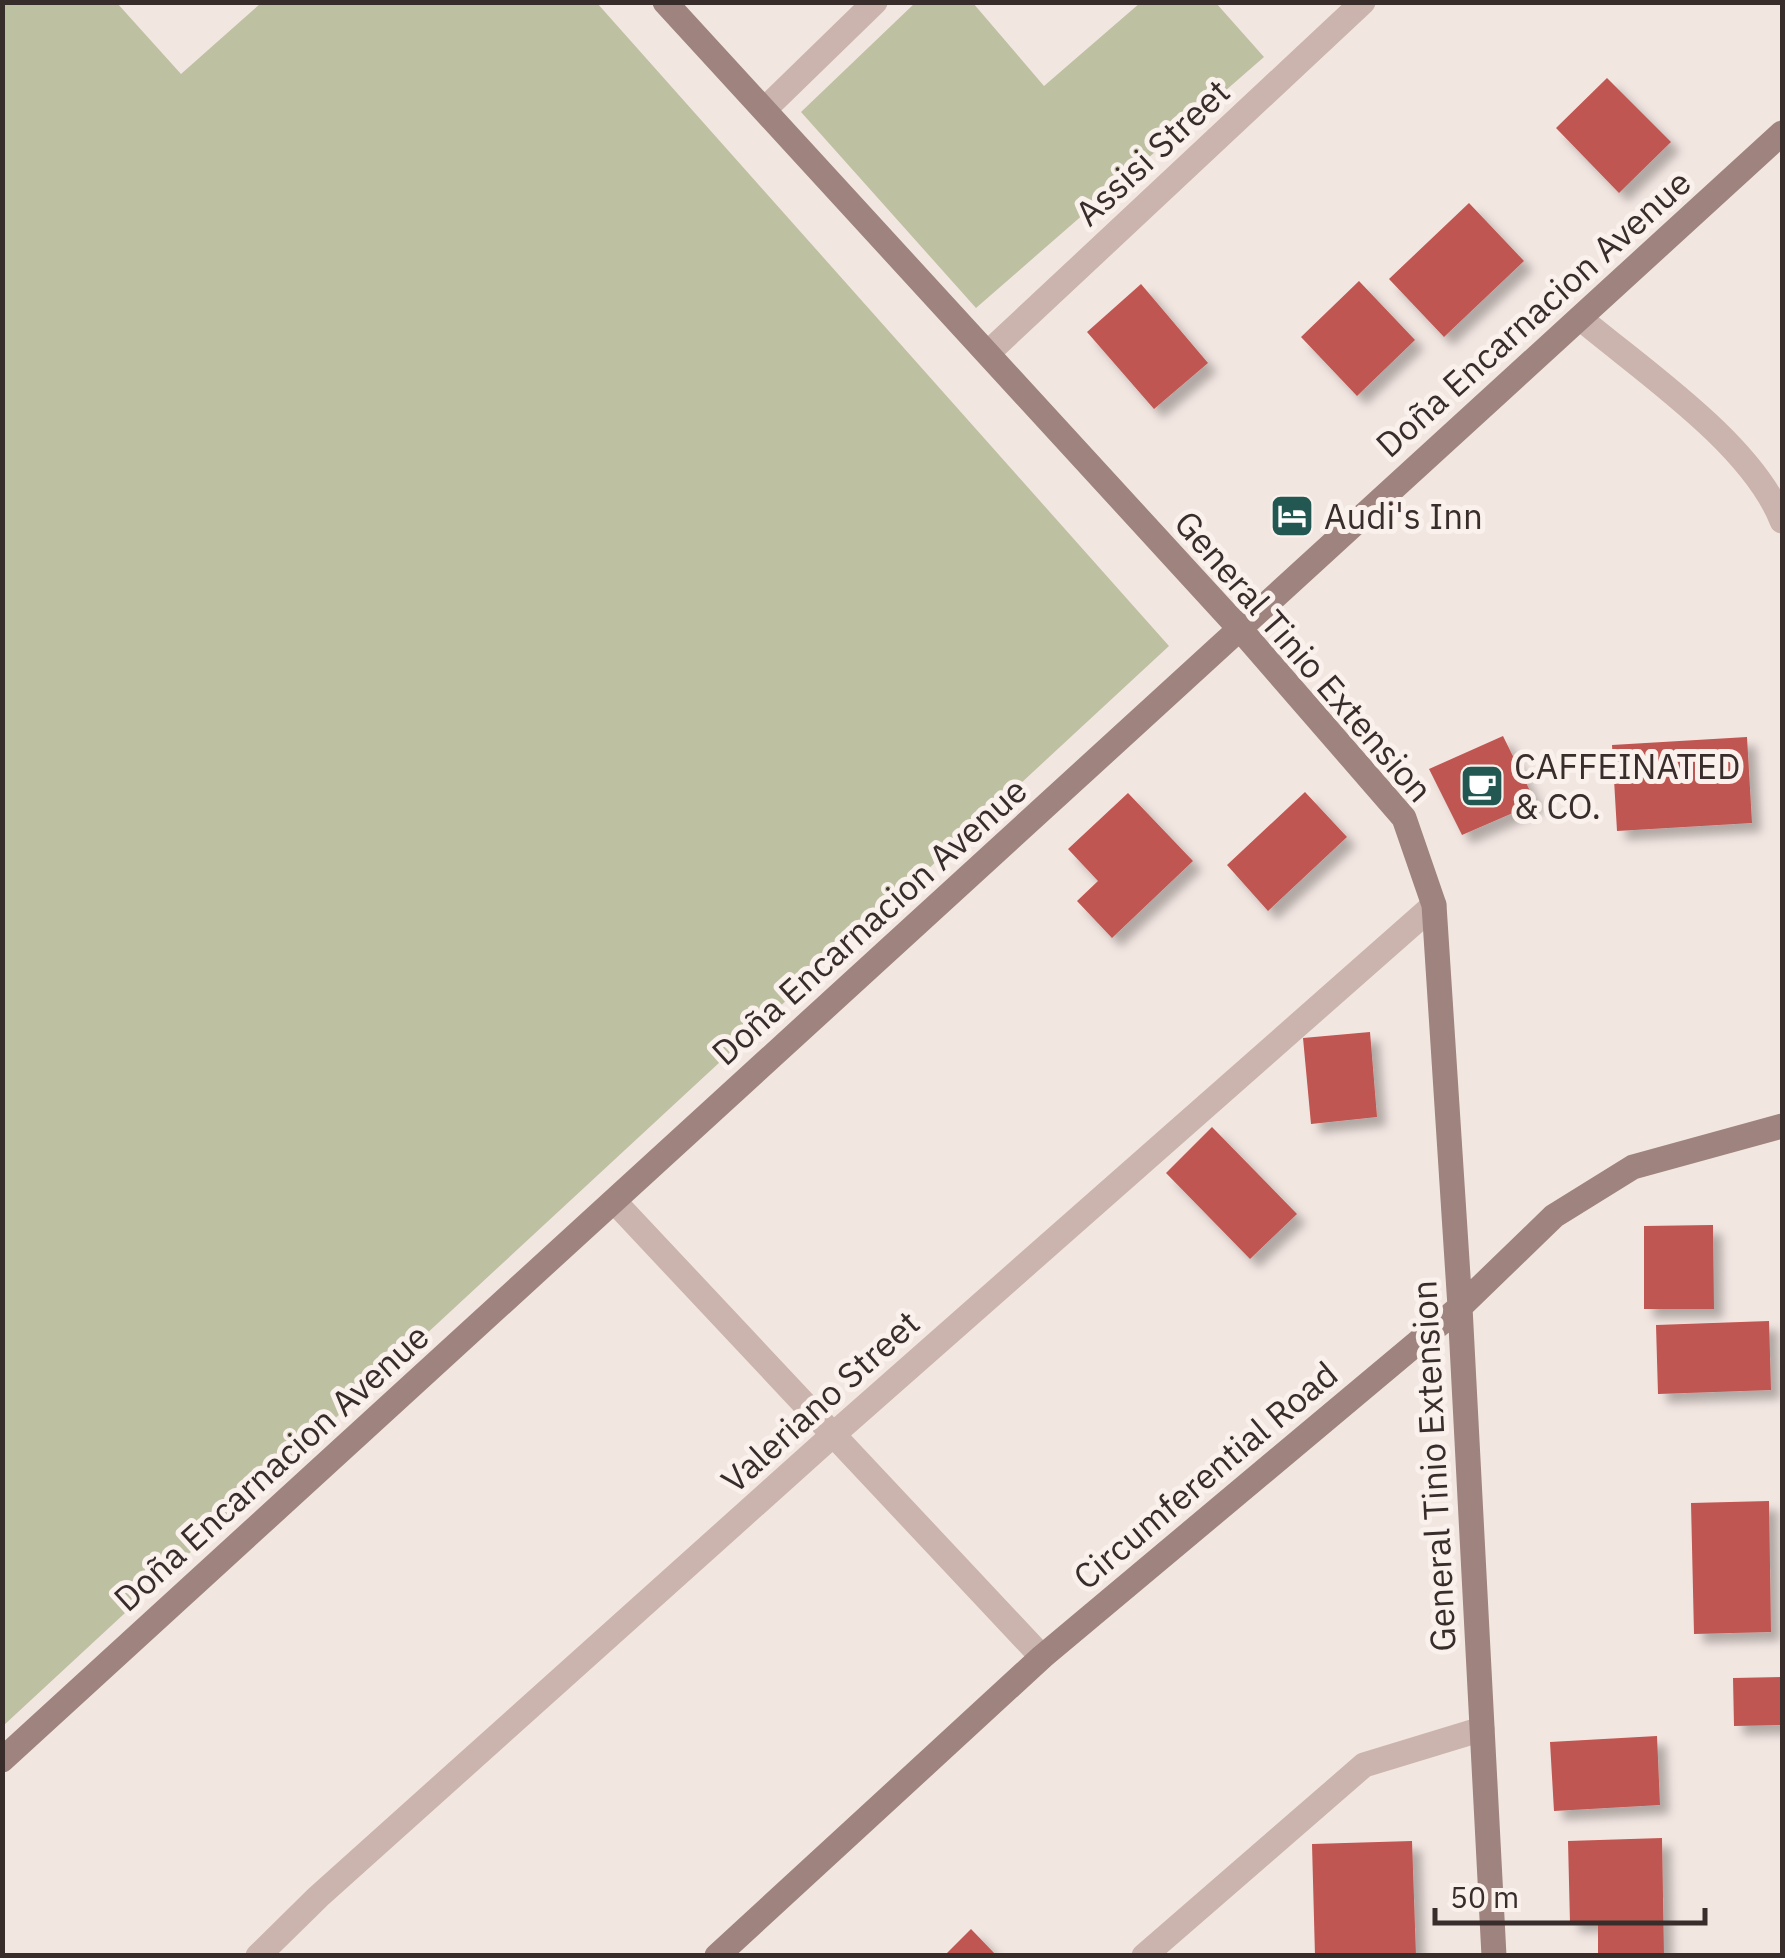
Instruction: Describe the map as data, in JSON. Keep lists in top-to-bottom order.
{
  "streets": {
    "street": [
      "Assisi Street",
      "Doña Encarnacion Avenue",
      "General Tinio Extension",
      "Valeriano Street",
      "Circumferential Road"
    ]
  },
  "crossings": [
    ["Assisi Street", "General Tinio Extension"],
    ["Doña Encarnacion Avenue", "General Tinio Extension"],
    ["General Tinio Extension", "Valeriano Street"],
    ["General Tinio Extension", "Circumferential Road"]
  ],
  "places": {
    "hotel": ["Audi's Inn"],
    "cafe": ["CAFFEINATED & CO."]
  },
  "scale_bar": "50 m"
}
